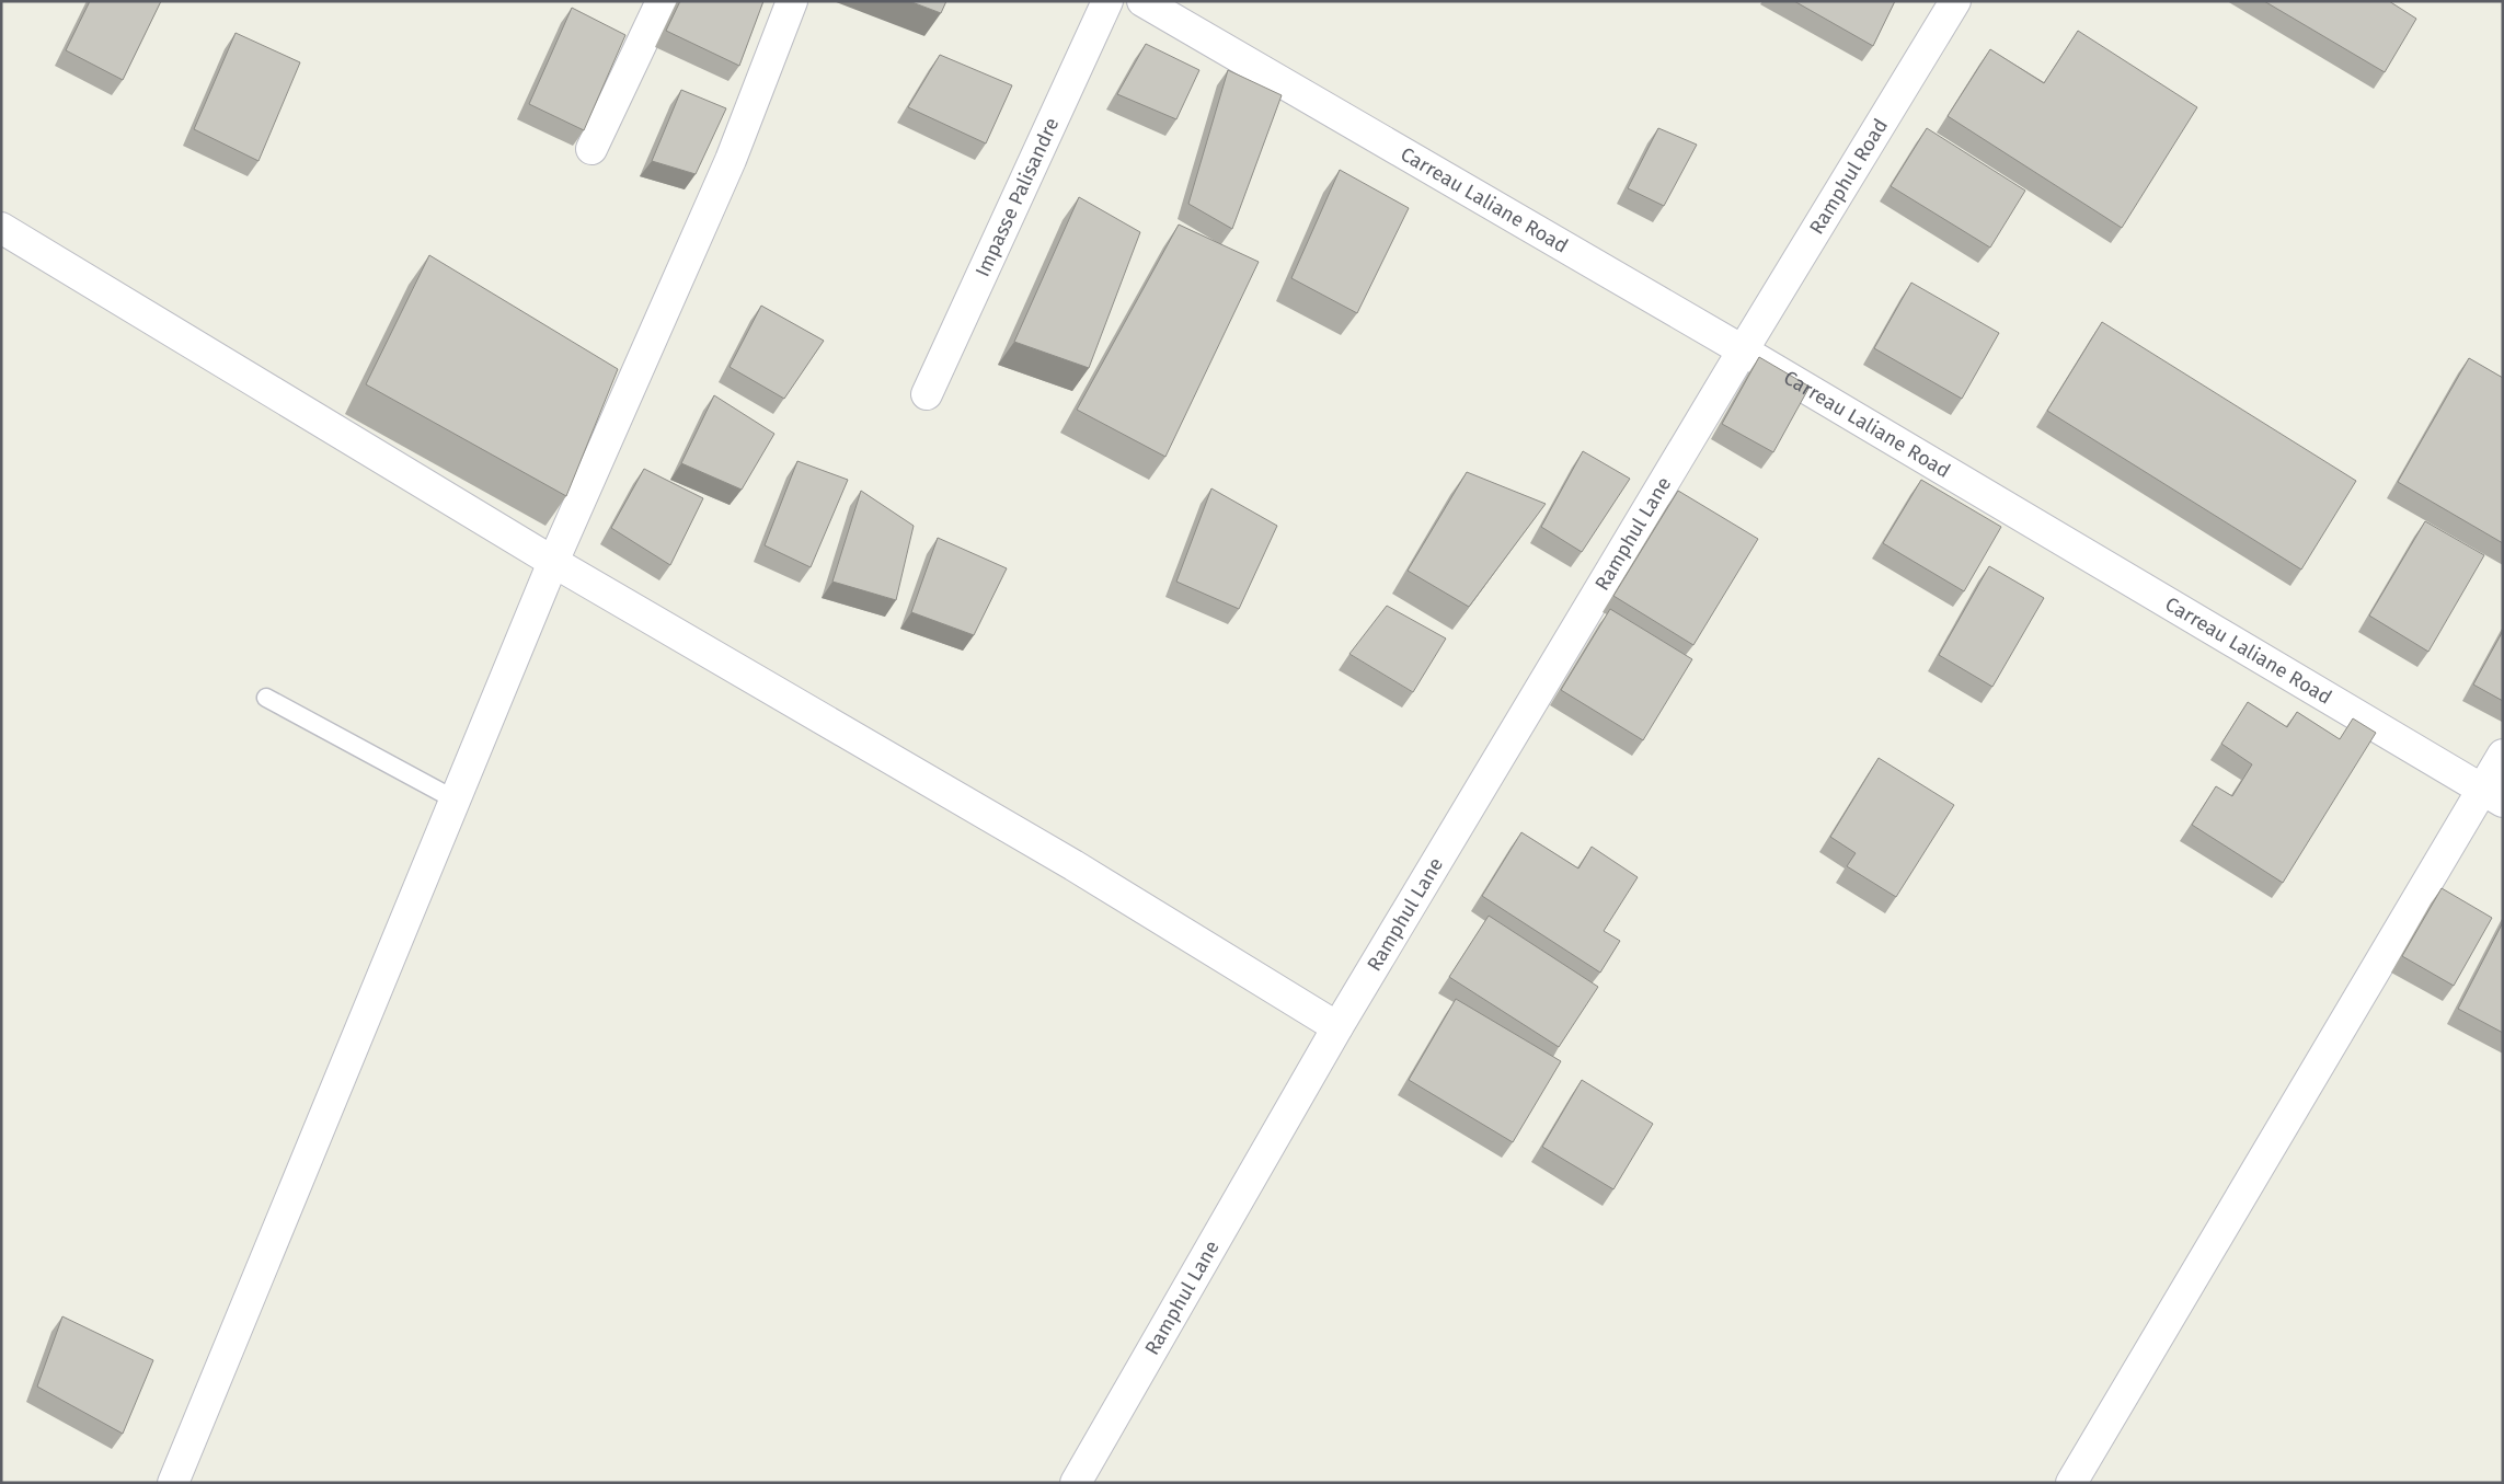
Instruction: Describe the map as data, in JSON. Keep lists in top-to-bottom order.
{
  "streets": {
    "street": [
      "Ramphul Road",
      "Impasse Palisandre",
      "Carreau Laliane Road",
      "Ramphul Lane"
    ]
  },
  "crossings": [
    ["Ramphul Road", "Carreau Laliane Road"],
    ["Ramphul Road", "Ramphul Lane"],
    ["Carreau Laliane Road", "Ramphul Lane"]
  ]
}
